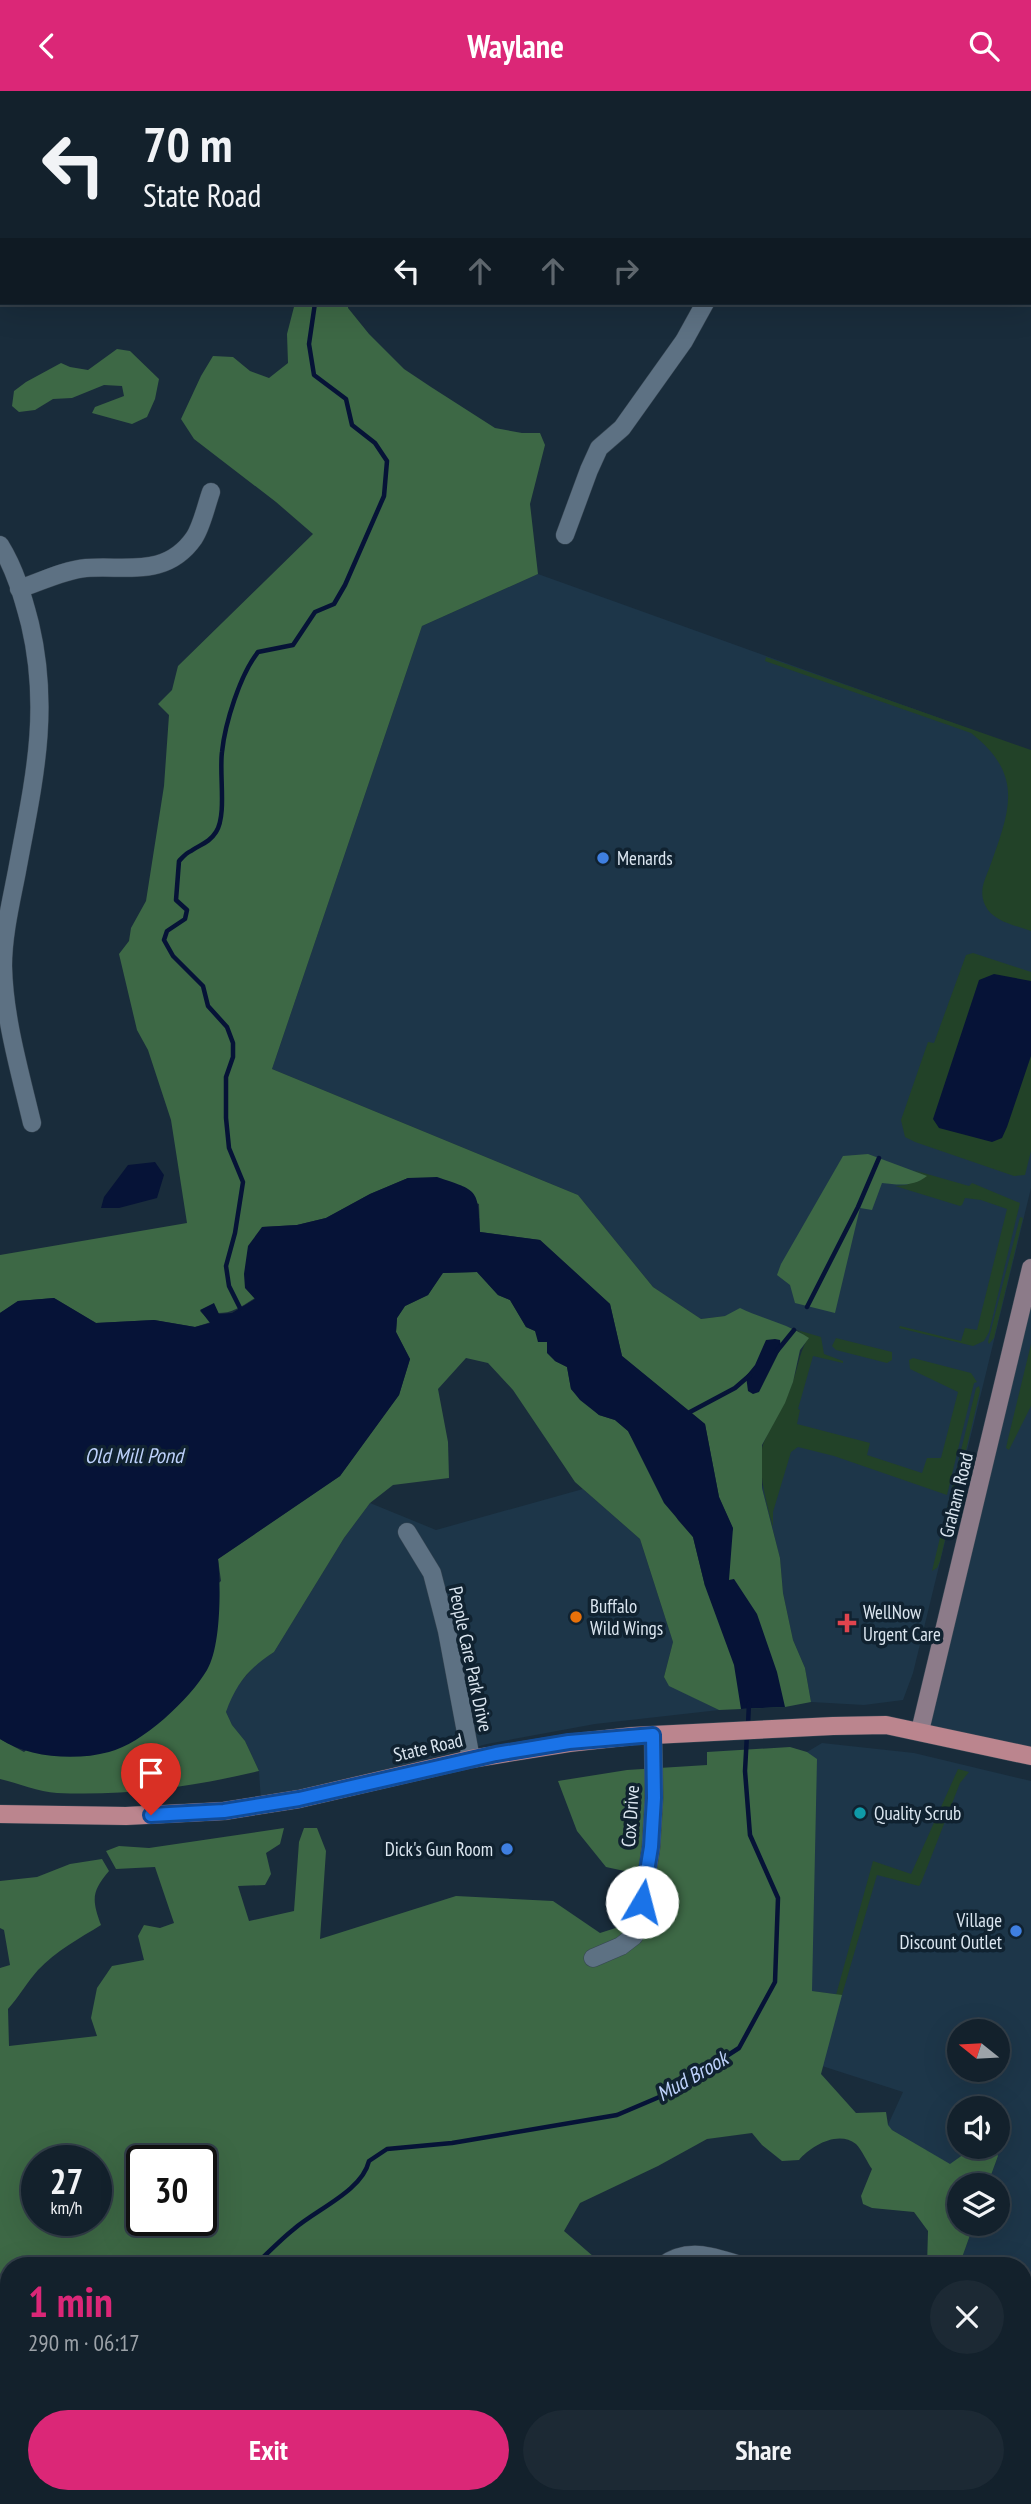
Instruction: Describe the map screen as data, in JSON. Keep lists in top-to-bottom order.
{
  "streets": {
    "main road": ["Graham Road", "State Road"],
    "street": ["People Care Park Drive", "Cox Drive"]
  },
  "crossings": [
    ["Graham Road", "State Road"],
    ["People Care Park Drive", "State Road"],
    ["State Road", "Cox Drive"]
  ],
  "water": ["Old Mill Pond", "Mud Brook"],
  "places": {
    "other": [
      "Menards",
      "Buffalo Wild Wings",
      "Quality Scrub",
      "Dick's Gun Room",
      "Village Discount Outlet"
    ],
    "health": ["WellNow Urgent Care"]
  },
  "north": "left",
  "page": {
    "header": "Waylane",
    "turn": ["70 m", "State Road"],
    "speed": "27 km/h",
    "limit": "30",
    "heading": ["1 min", "290 m · 06:17"],
    "buttons": ["Exit", "Share"]
  }
}
